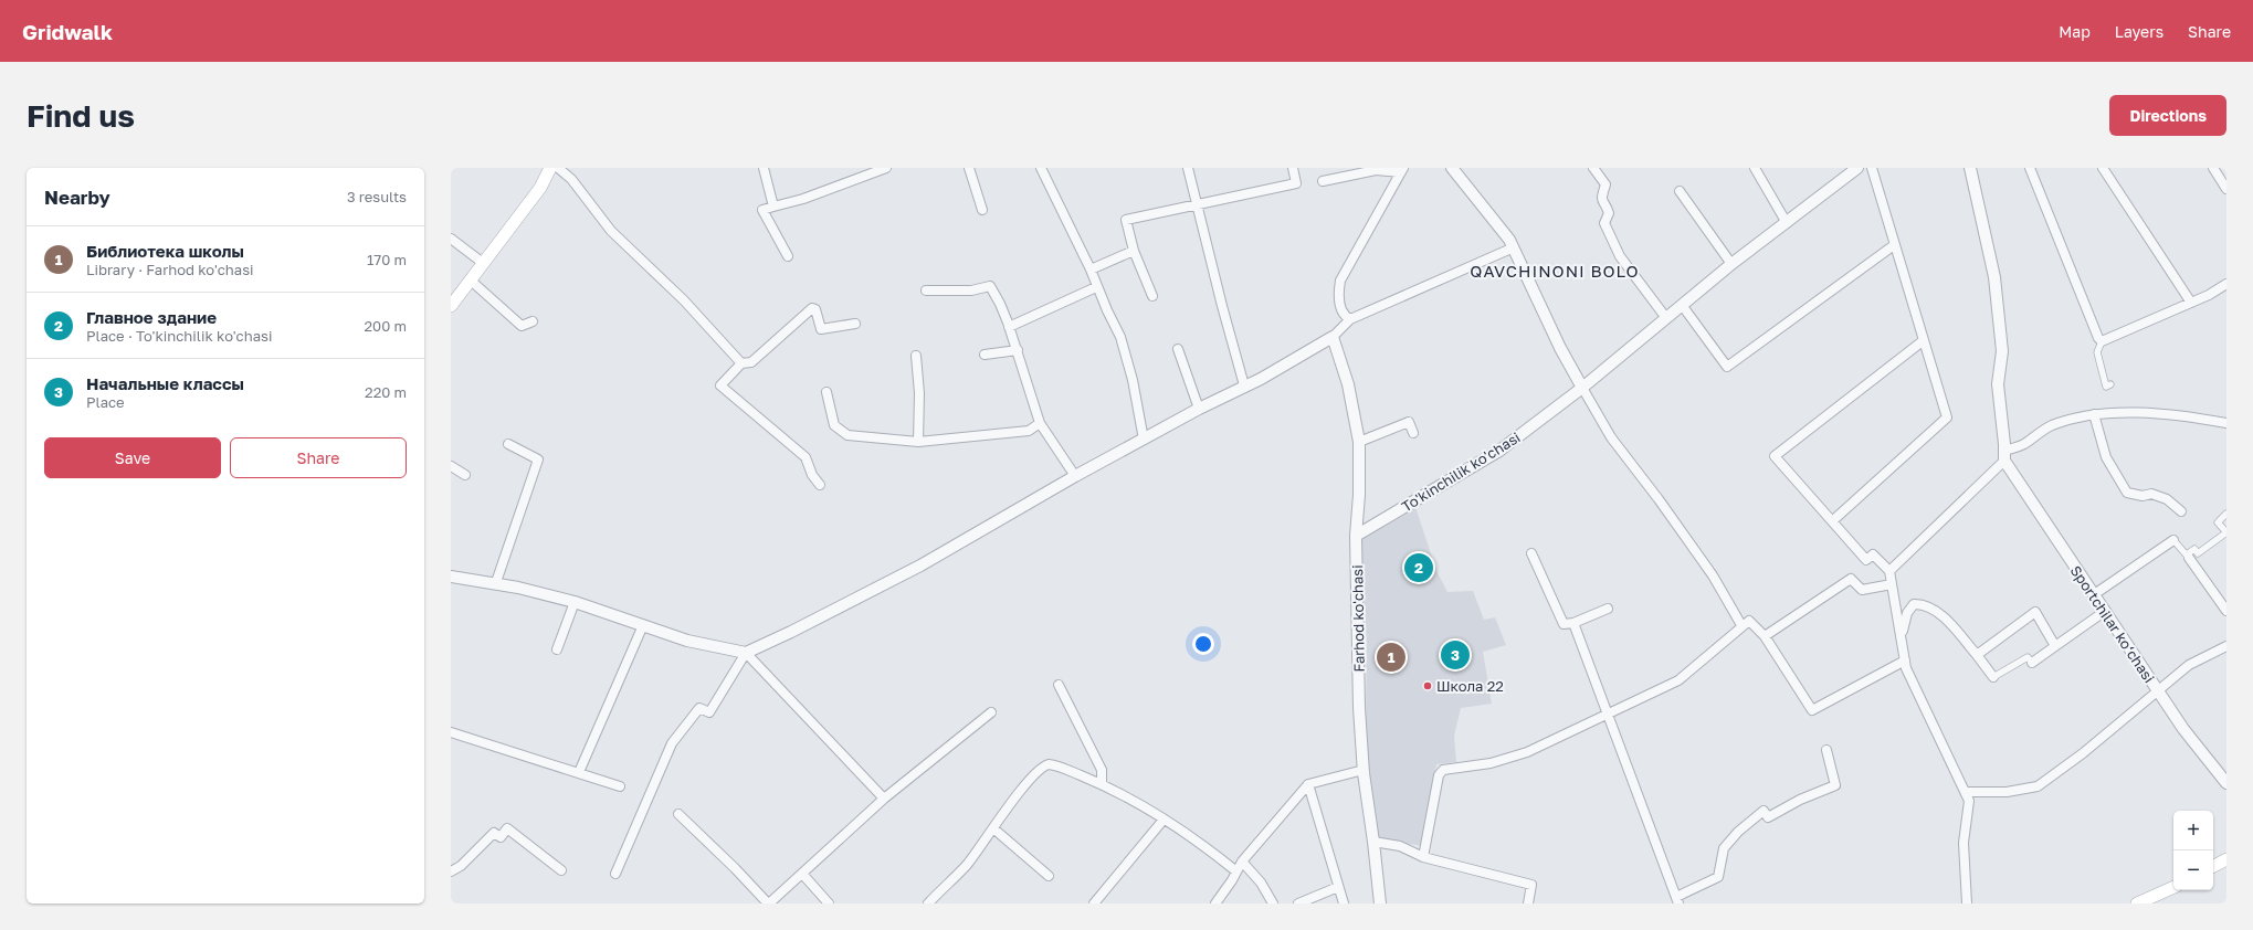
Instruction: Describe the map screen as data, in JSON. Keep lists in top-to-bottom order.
{
  "streets": {
    "street": ["To'kinchilik ko'chasi", "Farhod ko'chasi", "Sportchilar ko‘chasi"]
  },
  "crossings": [
    ["To'kinchilik ko'chasi", "Farhod ko'chasi"]
  ],
  "districts": ["QAVCHINONI BOLO"],
  "places": ["Школа 22"],
  "page": {
    "header": "Gridwalk",
    "nav": ["Map", "Layers", "Share"],
    "buttons": [
      "Directions",
      ["Save", "Share"]
    ],
    "title": "Find us",
    "heading": ["Nearby", "3 results"],
    "list": [
      {
        "mark": "1",
        "name": "Библиотека школы",
        "note": "Library · Farhod ko'chasi",
        "value": "170 m"
      },
      {
        "mark": "2",
        "name": "Главное здание",
        "note": "Place · To'kinchilik ko'chasi",
        "value": "200 m"
      },
      {
        "mark": "3",
        "name": "Начальные классы",
        "note": "Place",
        "value": "220 m"
      }
    ],
    "pins": ["2", "3", "1"],
    "map_buttons": ["+", "−"]
  }
}
